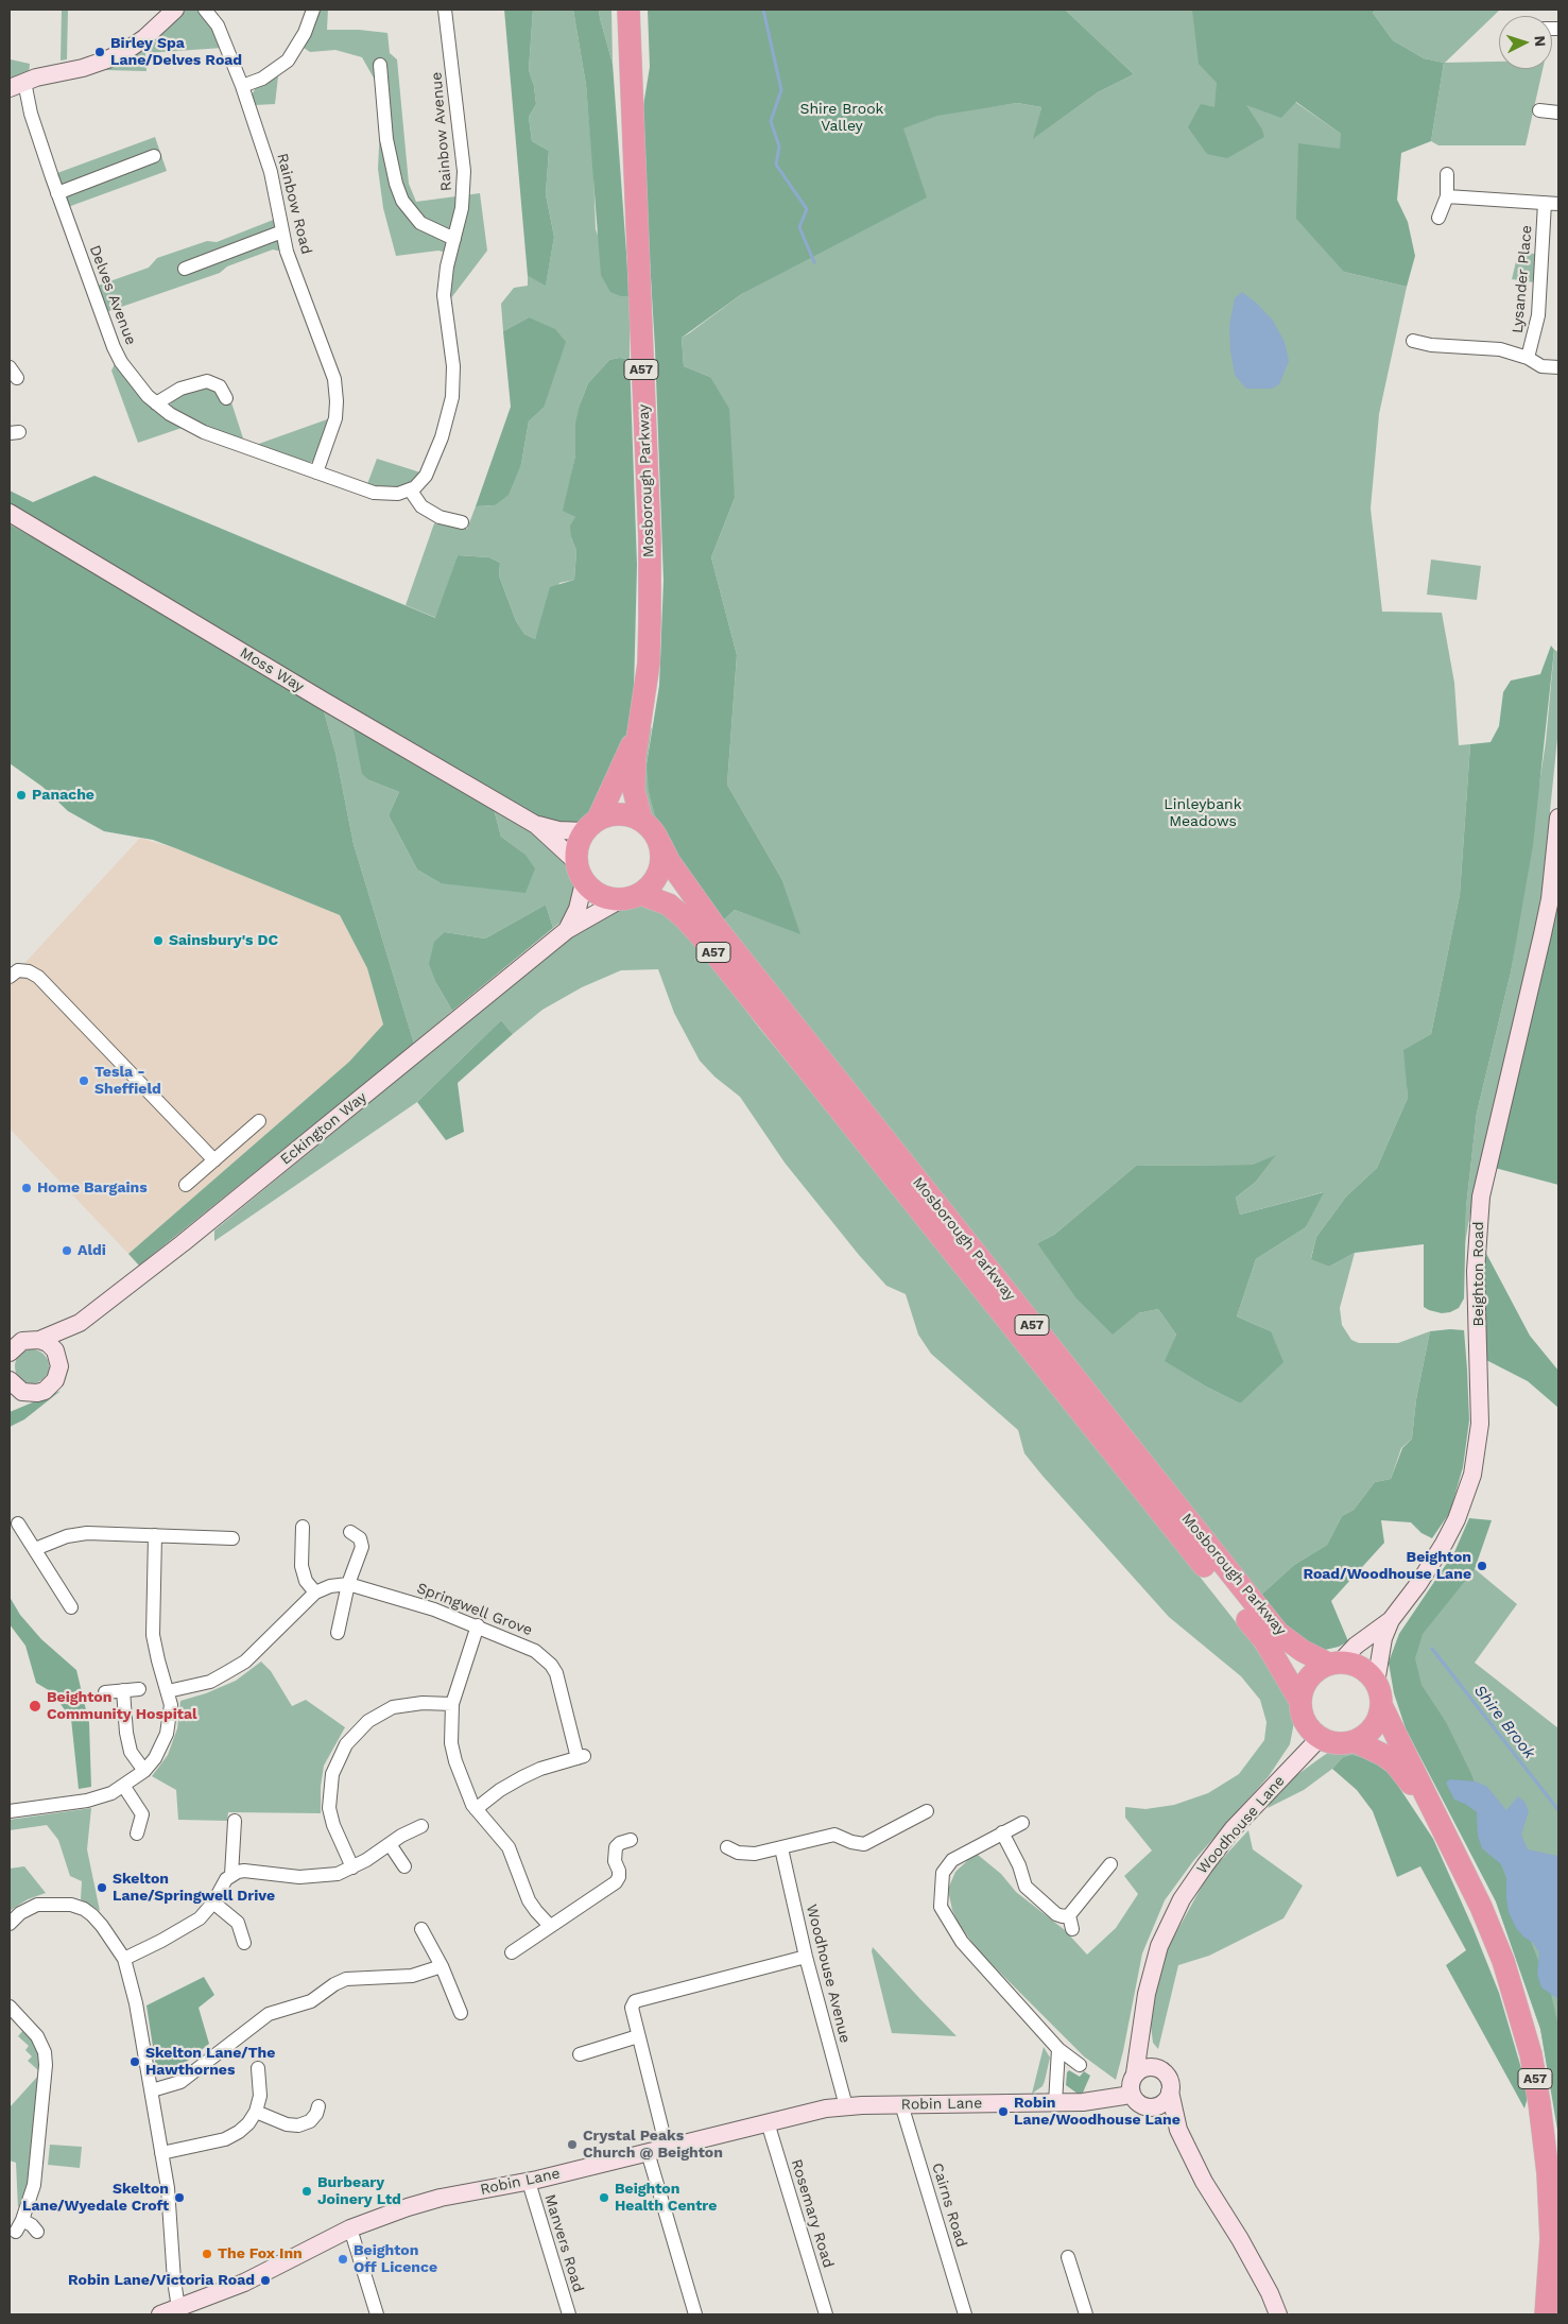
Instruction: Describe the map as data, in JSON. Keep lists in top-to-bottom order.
{
  "streets": {
    "highway": ["A57", "Mosborough Parkway"],
    "street": [
      "Rainbow Avenue",
      "Rainbow Road",
      "Lysander Place",
      "Delves Avenue",
      "Moss Way",
      "Eckington Way",
      "Beighton Road",
      "Springwell Grove",
      "Woodhouse Lane",
      "Woodhouse Avenue",
      "Robin Lane",
      "Cairns Road",
      "Rosemary Road",
      "Manvers Road"
    ]
  },
  "crossings": [
    ["Rainbow Road", "Delves Avenue"],
    ["A57", "Mosborough Parkway"],
    ["A57", "Moss Way"],
    ["A57", "Eckington Way"],
    ["A57", "Beighton Road"],
    ["A57", "Woodhouse Lane"],
    ["Mosborough Parkway", "Moss Way"],
    ["Mosborough Parkway", "Eckington Way"],
    ["Mosborough Parkway", "Beighton Road"],
    ["Mosborough Parkway", "Woodhouse Lane"],
    ["Moss Way", "Eckington Way"],
    ["Beighton Road", "Woodhouse Lane"],
    ["Woodhouse Lane", "Robin Lane"],
    ["Woodhouse Avenue", "Robin Lane"],
    ["Robin Lane", "Cairns Road"],
    ["Robin Lane", "Rosemary Road"],
    ["Robin Lane", "Manvers Road"]
  ],
  "water": ["Shire Brook"],
  "parks": ["Shire Brook Valley", "Linleybank Meadows"],
  "places": [
    "Birley Spa Lane/Delves Road",
    "Panache",
    "Sainsbury's DC",
    "Tesla - Sheffield",
    "Home Bargains",
    "Aldi",
    "Beighton Road/Woodhouse Lane",
    "Beighton Community Hospital",
    "Skelton Lane/Springwell Drive",
    "Skelton Lane/The Hawthornes",
    "Robin Lane/Woodhouse Lane",
    "Crystal Peaks Church @ Beighton",
    "Burbeary Joinery Ltd",
    "Skelton Lane/Wyedale Croft",
    "Beighton Health Centre",
    "The Fox Inn",
    "Beighton Off Licence",
    "Robin Lane/Victoria Road"
  ],
  "north": "right"
}
